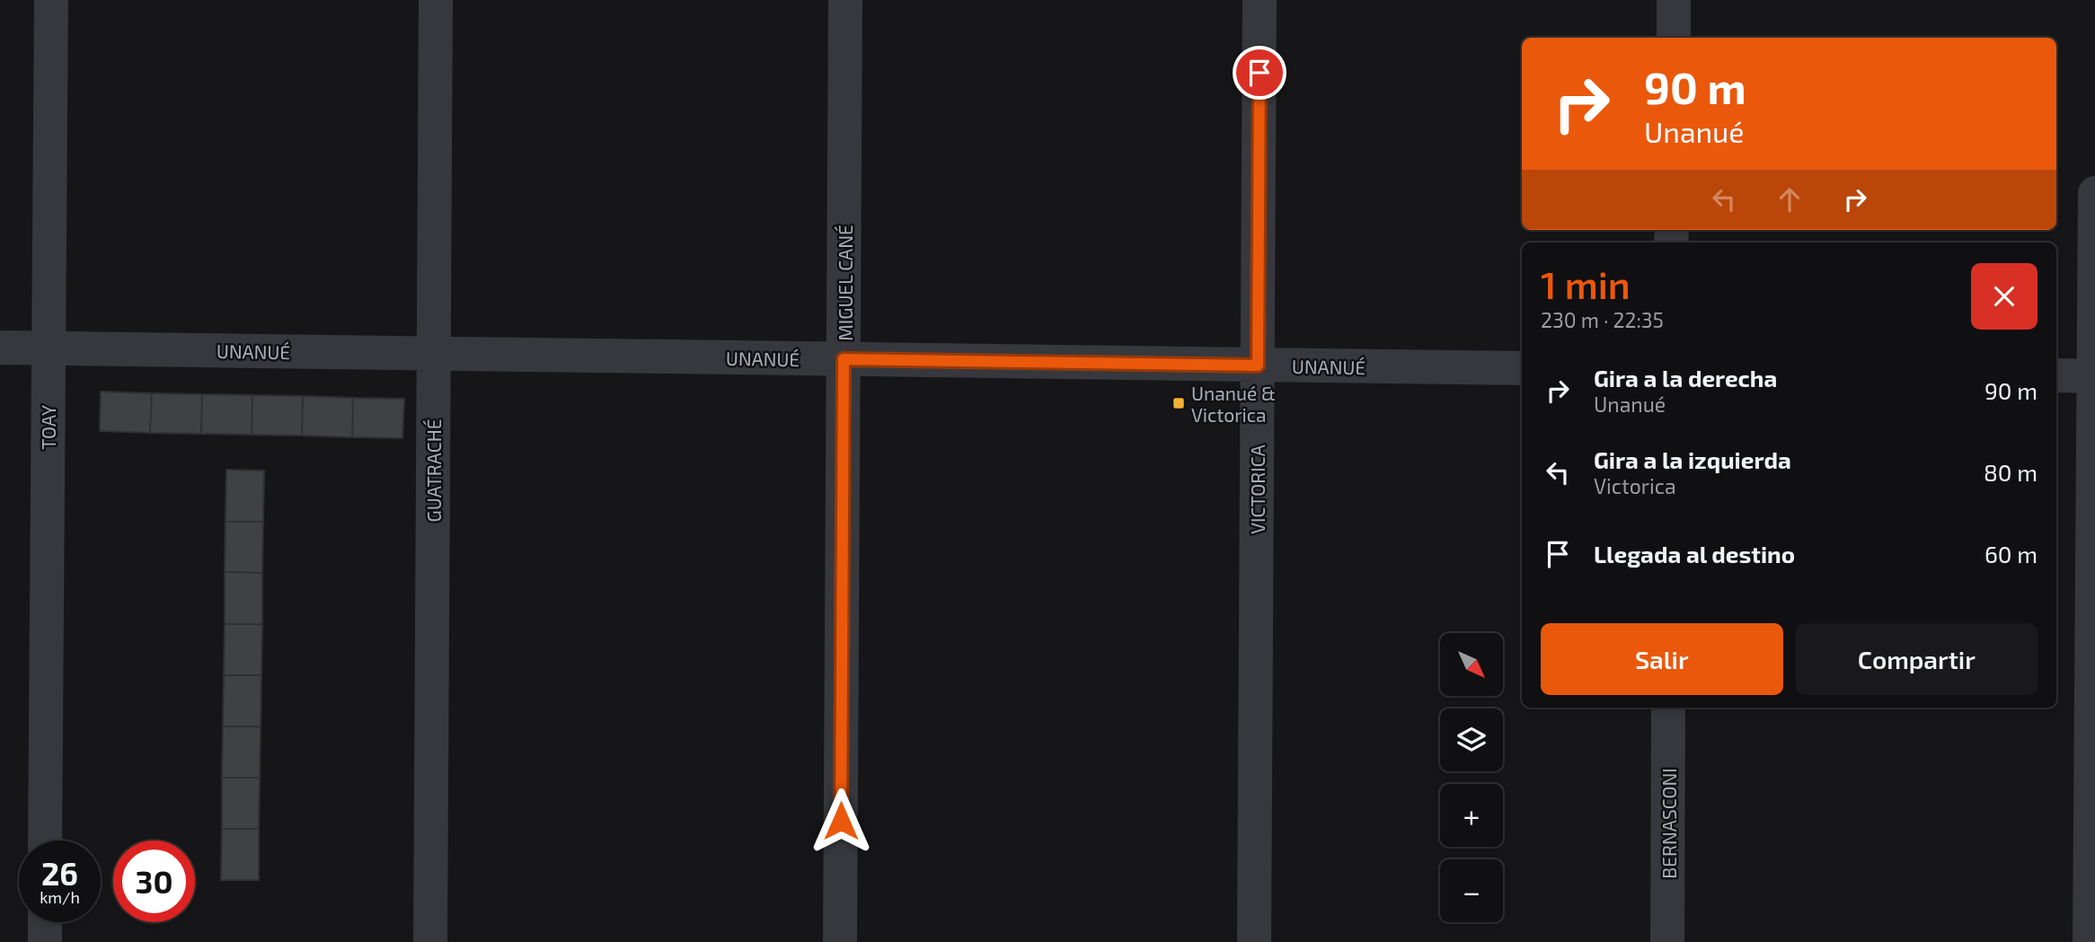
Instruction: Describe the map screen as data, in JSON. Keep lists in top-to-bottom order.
{
  "streets": {
    "street": [
      "MIGUEL CANÉ",
      "UNANUÉ",
      "TOAY",
      "GUATRACHÉ",
      "VICTORICA",
      "BERNASCONI"
    ]
  },
  "crossings": [
    ["MIGUEL CANÉ", "UNANUÉ"],
    ["UNANUÉ", "TOAY"],
    ["UNANUÉ", "GUATRACHÉ"],
    ["UNANUÉ", "VICTORICA"]
  ],
  "places": {
    "transit": ["Unanué & Victorica"]
  },
  "north": "bottom right",
  "page": {
    "turn": ["90 m", "Unanué"],
    "heading": ["1 min", "230 m · 22:35"],
    "list": [
      {
        "name": "Gira a la derecha",
        "note": "Unanué",
        "value": "90 m"
      },
      {
        "name": "Gira a la izquierda",
        "note": "Victorica",
        "value": "80 m"
      },
      {
        "name": "Llegada al destino",
        "value": "60 m"
      }
    ],
    "buttons": ["Salir", "Compartir"],
    "map_buttons": ["+", "−"],
    "speed": "26 km/h",
    "limit": "30"
  }
}
